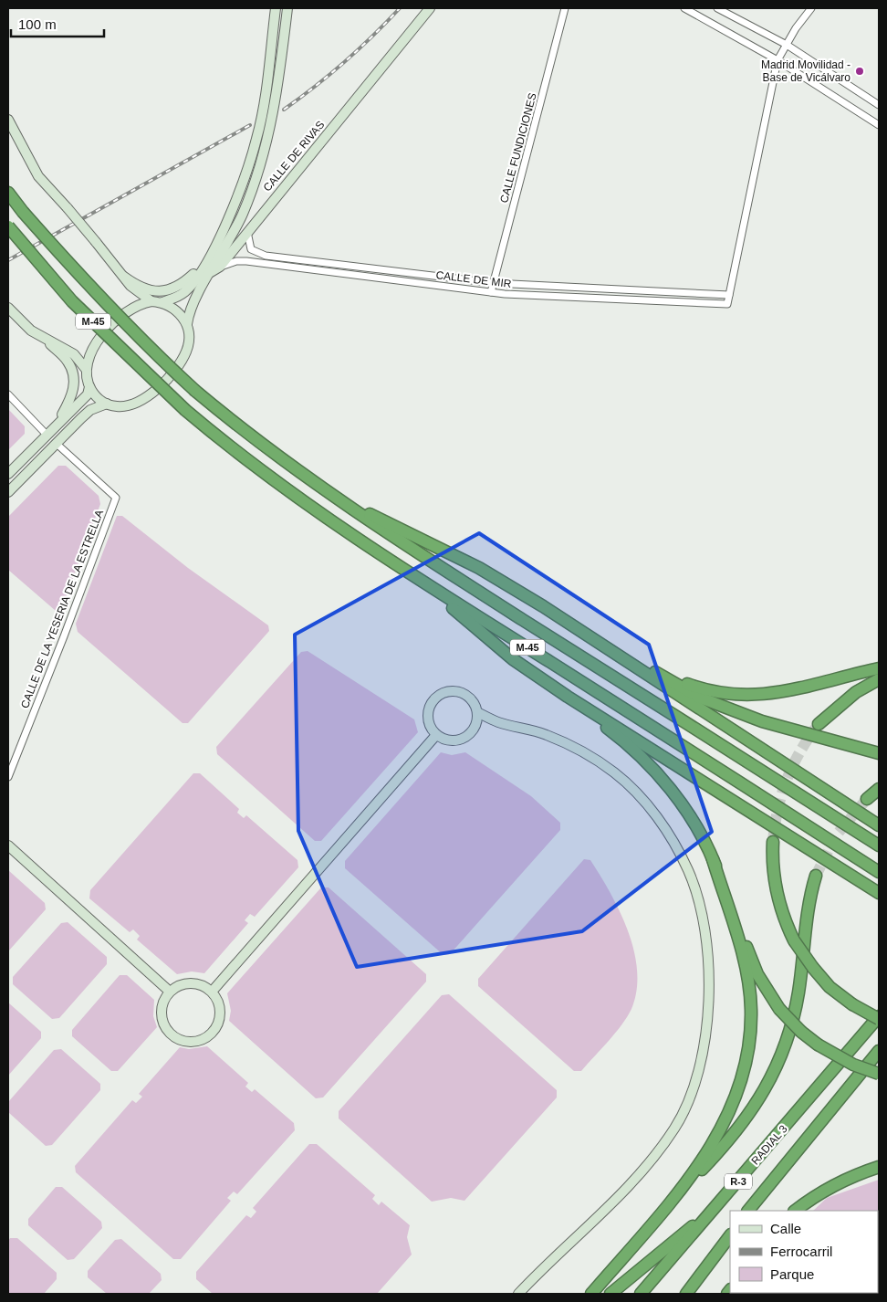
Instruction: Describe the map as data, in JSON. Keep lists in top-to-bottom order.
{
  "streets": {
    "highway": ["M-45", "RADIAL 3", "R-3"],
    "street": [
      "CALLE FUNDICIONES",
      "CALLE DE RIVAS",
      "CALLE DE MIR",
      "CALLE DE LA YESERIA DE LA ESTRELLA"
    ]
  },
  "crossings": [
    ["CALLE FUNDICIONES", "CALLE DE MIR"],
    ["CALLE DE RIVAS", "CALLE DE MIR"]
  ],
  "places": ["Madrid Movilidad - Base de Vicálvaro"],
  "legend": ["Calle", "Ferrocarril", "Parque"],
  "scale_bar": "100 m"
}
